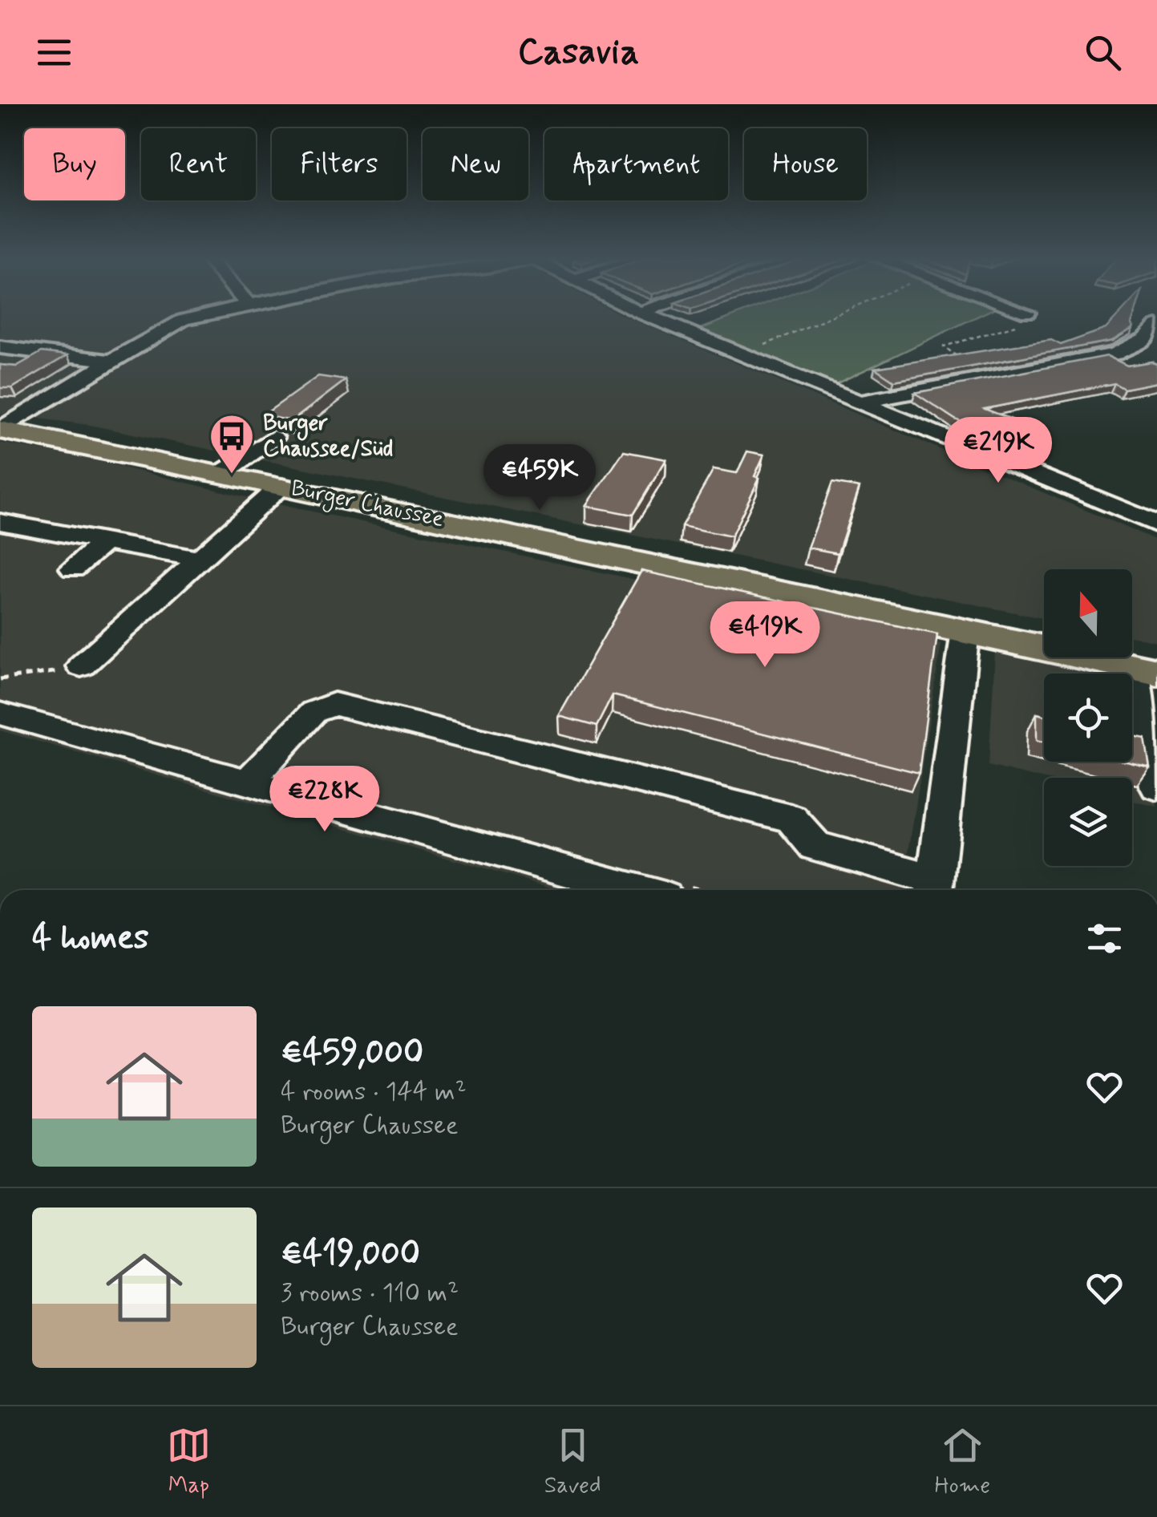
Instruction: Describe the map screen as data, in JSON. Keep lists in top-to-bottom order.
{
  "streets": {
    "main road": ["Burger Chaussee"]
  },
  "places": {
    "bus stop": ["Burger Chaussee/Süd"]
  },
  "north": "top",
  "page": {
    "header": "Casavia",
    "chip": [
      "Buy",
      "Rent",
      "Filters",
      "New",
      "Apartment",
      "House"
    ],
    "price": [
      "€219K",
      "€459K",
      "€419K",
      "€228K"
    ],
    "heading": "4 homes",
    "list": [
      {
        "name": "€459,000",
        "note": "4 rooms · 144 m² · Burger Chaussee"
      },
      {
        "name": "€419,000",
        "note": "3 rooms · 110 m² · Burger Chaussee"
      }
    ],
    "tabs": ["Map", "Saved", "Home"]
  }
}
